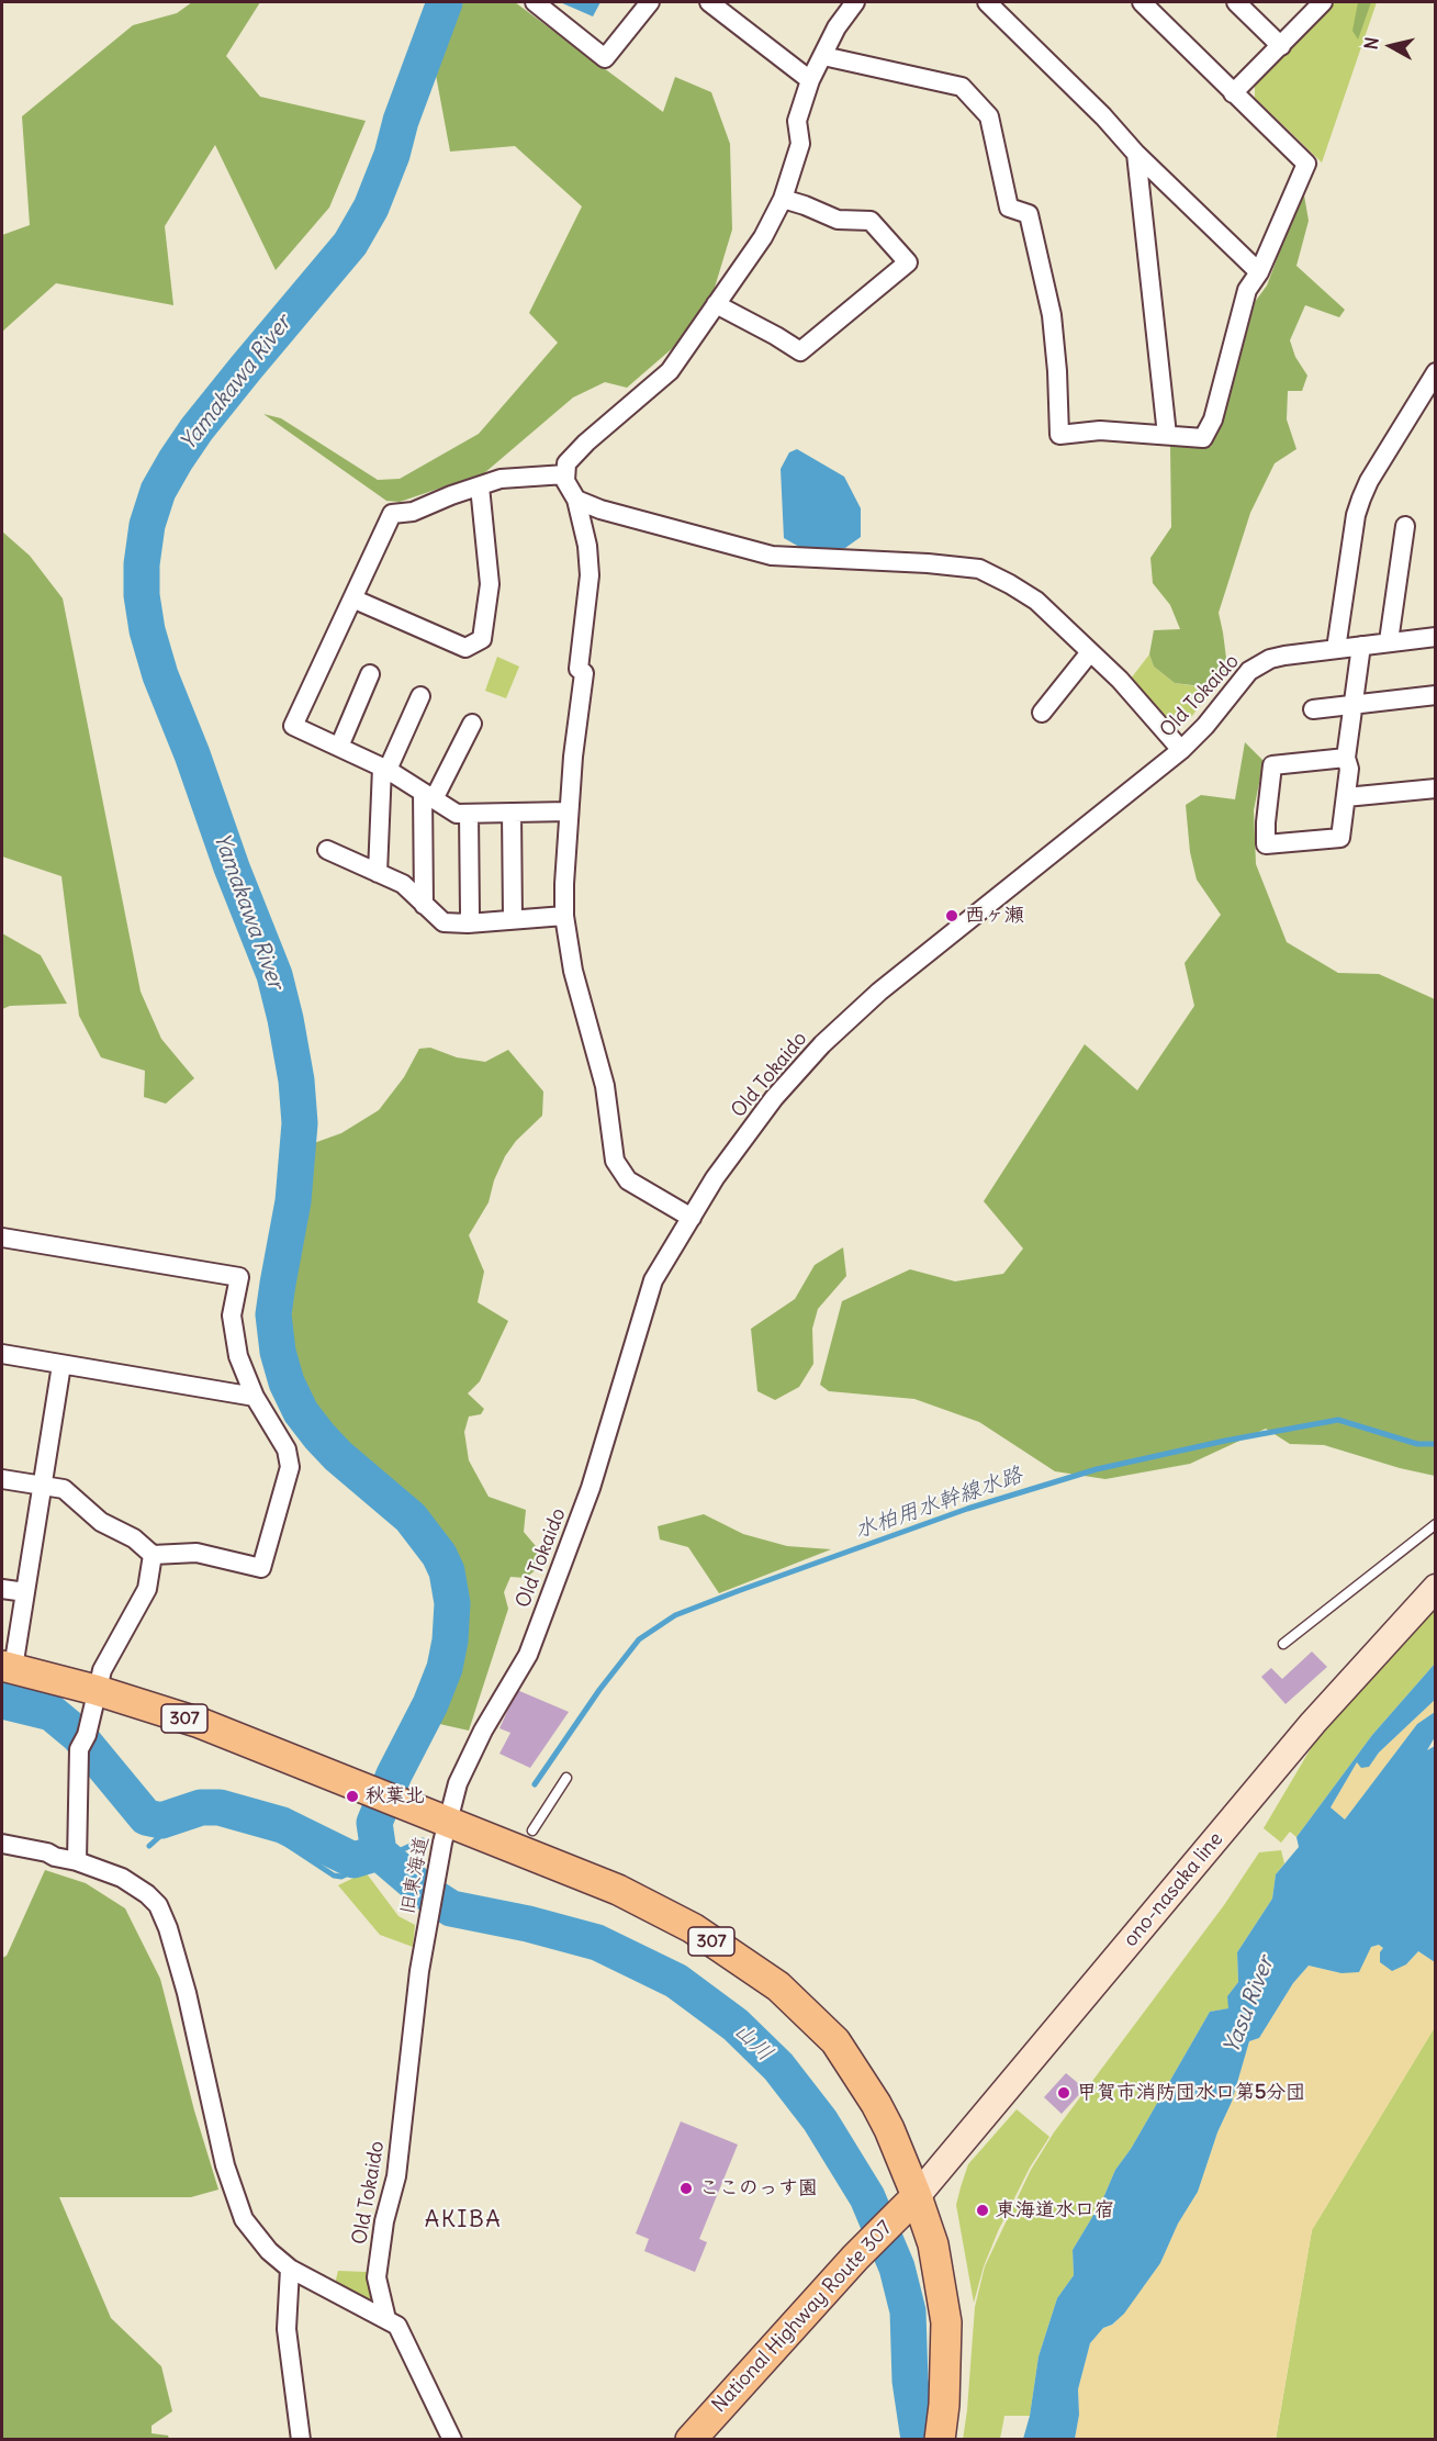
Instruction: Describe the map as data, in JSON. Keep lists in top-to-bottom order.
{
  "streets": {
    "highway": ["307", "National Highway Route 307"],
    "main road": ["ono-nasaka line"],
    "street": ["Old Tokaido", "旧東海道"]
  },
  "crossings": [
    ["Old Tokaido", "307"],
    ["Old Tokaido", "旧東海道"],
    ["307", "旧東海道"],
    ["307", "ono-nasaka line"],
    ["307", "National Highway Route 307"],
    ["ono-nasaka line", "National Highway Route 307"]
  ],
  "districts": ["AKIBA"],
  "water": [
    "Yamakawa River",
    "水柏用水幹線水路",
    "Yasu River",
    "山川"
  ],
  "places": [
    "西ヶ瀬",
    "秋葉北",
    "甲賀市消防団水口第5分団",
    "ここのっす園",
    "東海道水口宿"
  ],
  "north": "left"
}
